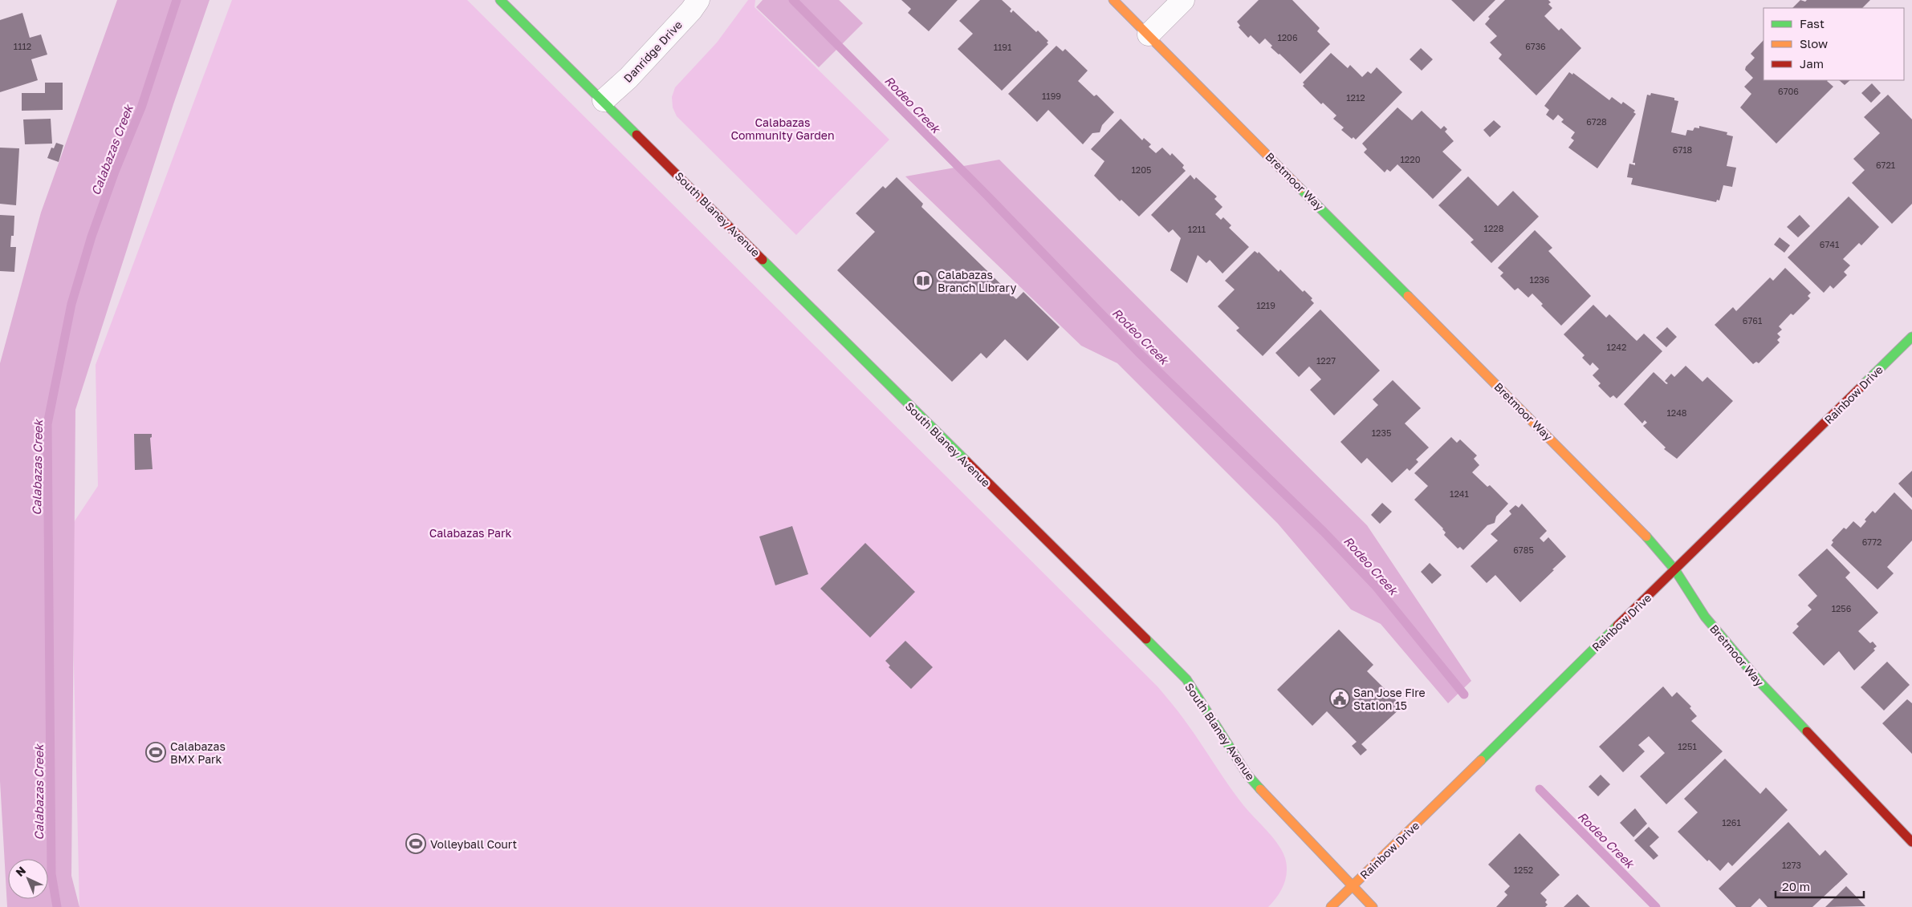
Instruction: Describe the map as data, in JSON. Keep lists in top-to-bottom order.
{
  "streets": {
    "street": [
      "Danridge Drive",
      "Bretmoor Way",
      "South Blaney Avenue",
      "Rainbow Drive"
    ]
  },
  "crossings": [
    ["Danridge Drive", "South Blaney Avenue"],
    ["Bretmoor Way", "Rainbow Drive"],
    ["South Blaney Avenue", "Rainbow Drive"]
  ],
  "water": ["Rodeo Creek", "Calabazas Creek"],
  "parks": ["Calabazas Community Garden", "Calabazas Park"],
  "places": {
    "library": ["Calabazas Branch Library"],
    "public building": ["San Jose Fire Station 15"],
    "sports": ["Calabazas BMX Park", "Volleyball Court"]
  },
  "house_numbers": [
    "1206",
    "1112",
    "6736",
    "1191",
    "6706",
    "1199",
    "1212",
    "6728",
    "6718",
    "1220",
    "6721",
    "1205",
    "1228",
    "1211",
    "6741",
    "1236",
    "1219",
    "6761",
    "1242",
    "1227",
    "1248",
    "1235",
    "1241",
    "6772",
    "6785",
    "1256",
    "1251",
    "1261",
    "1273",
    "1252"
  ],
  "legend": ["Fast", "Slow", "Jam"],
  "scale_bar": "20 m",
  "north": "top left"
}
